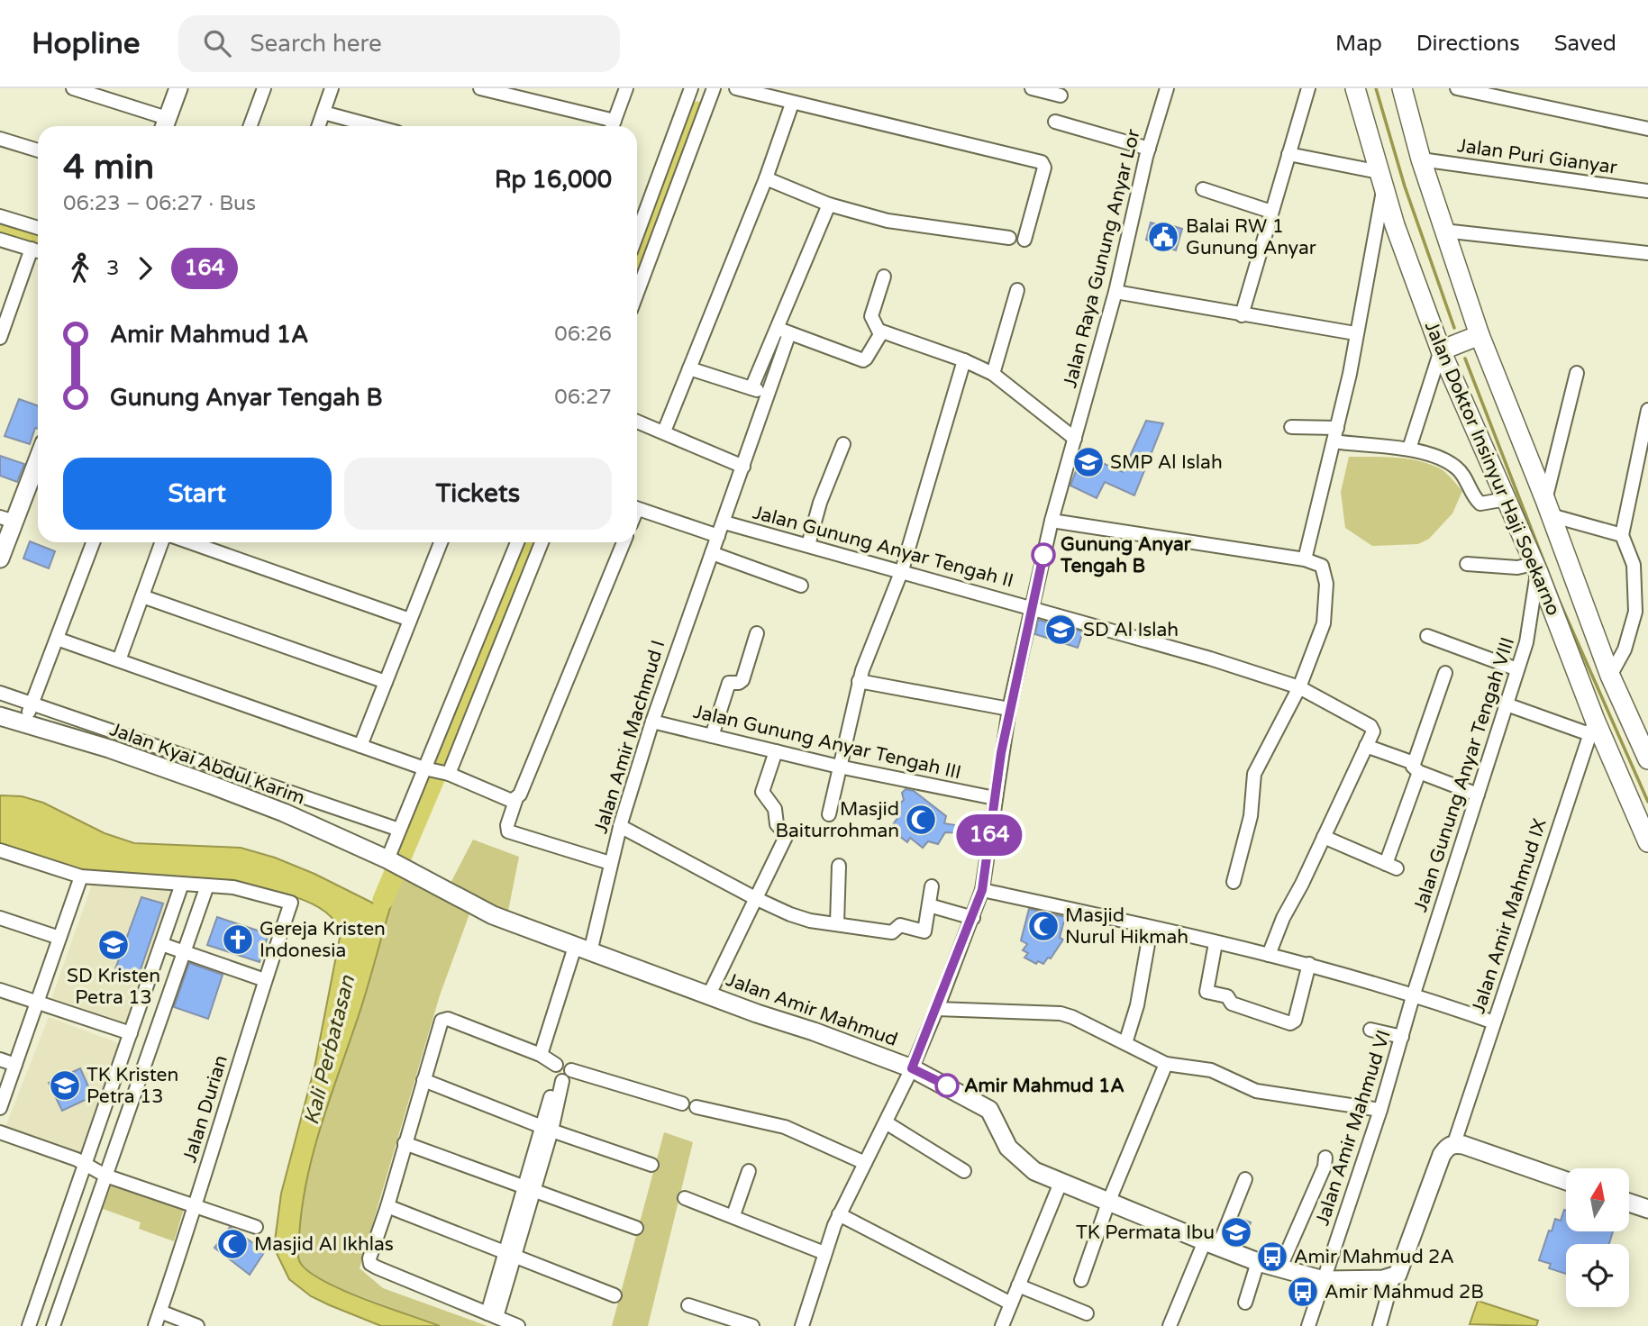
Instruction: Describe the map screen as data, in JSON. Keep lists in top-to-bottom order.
{
  "streets": {
    "main road": ["Jalan Doktor Insinyur Haji Soekarno"],
    "street": [
      "Jalan Puri Gianyar",
      "Jalan Raya Gunung Anyar Lor",
      "Jalan Gunung Anyar Tengah II",
      "Jalan Amir Machmud I",
      "Jalan Gunung Anyar Tengah III",
      "Jalan Kyai Abdul Karim",
      "Jalan Gunung Anyar Tengah VIII",
      "Jalan Amir Mahmud IX",
      "Jalan Amir Mahmud",
      "Jalan Durian",
      "Jalan Amir Mahmud VI"
    ]
  },
  "crossings": [
    ["Jalan Puri Gianyar", "Jalan Doktor Insinyur Haji Soekarno"],
    ["Jalan Raya Gunung Anyar Lor", "Jalan Gunung Anyar Tengah II"],
    ["Jalan Raya Gunung Anyar Lor", "Jalan Gunung Anyar Tengah III"],
    ["Jalan Raya Gunung Anyar Lor", "Jalan Amir Mahmud"],
    ["Jalan Doktor Insinyur Haji Soekarno", "Jalan Gunung Anyar Tengah VIII"],
    ["Jalan Doktor Insinyur Haji Soekarno", "Jalan Amir Mahmud IX"],
    ["Jalan Gunung Anyar Tengah II", "Jalan Amir Machmud I"],
    ["Jalan Amir Machmud I", "Jalan Gunung Anyar Tengah III"],
    ["Jalan Amir Machmud I", "Jalan Amir Mahmud"],
    ["Jalan Kyai Abdul Karim", "Jalan Amir Mahmud"],
    ["Jalan Gunung Anyar Tengah VIII", "Jalan Amir Mahmud VI"],
    ["Jalan Amir Mahmud", "Jalan Amir Mahmud VI"]
  ],
  "water": ["Kali Perbatasan"],
  "places": {
    "public building": ["Balai RW 1 Gunung Anyar"],
    "school or university": [
      "SMP Al Islah",
      "SD Al Islah",
      "SD Kristen Petra 13",
      "TK Kristen Petra 13",
      "TK Permata Ibu"
    ],
    "other": ["Gunung Anyar Tengah B", "Amir Mahmud 1A"],
    "mosque": ["Masjid Baiturrohman", "Masjid Nurul Hikmah", "Masjid Al Ikhlas"],
    "church": ["Gereja Kristen Indonesia"],
    "bus stop": ["Amir Mahmud 2A", "Amir Mahmud 2B"]
  },
  "lines": ["bus line 164"],
  "north": "top",
  "page": {
    "header": "Hopline",
    "search": "Search here",
    "nav": ["Map", "Directions", "Saved"],
    "on_map": "164",
    "heading": ["4 min", "06:23 – 06:27 · Bus", "Rp 16,000"],
    "legs": ["3", "164"],
    "list": [
      {
        "name": "Amir Mahmud 1A",
        "value": "06:26"
      },
      {
        "name": "Gunung Anyar Tengah B",
        "value": "06:27"
      }
    ],
    "buttons": ["Start", "Tickets"]
  }
}
